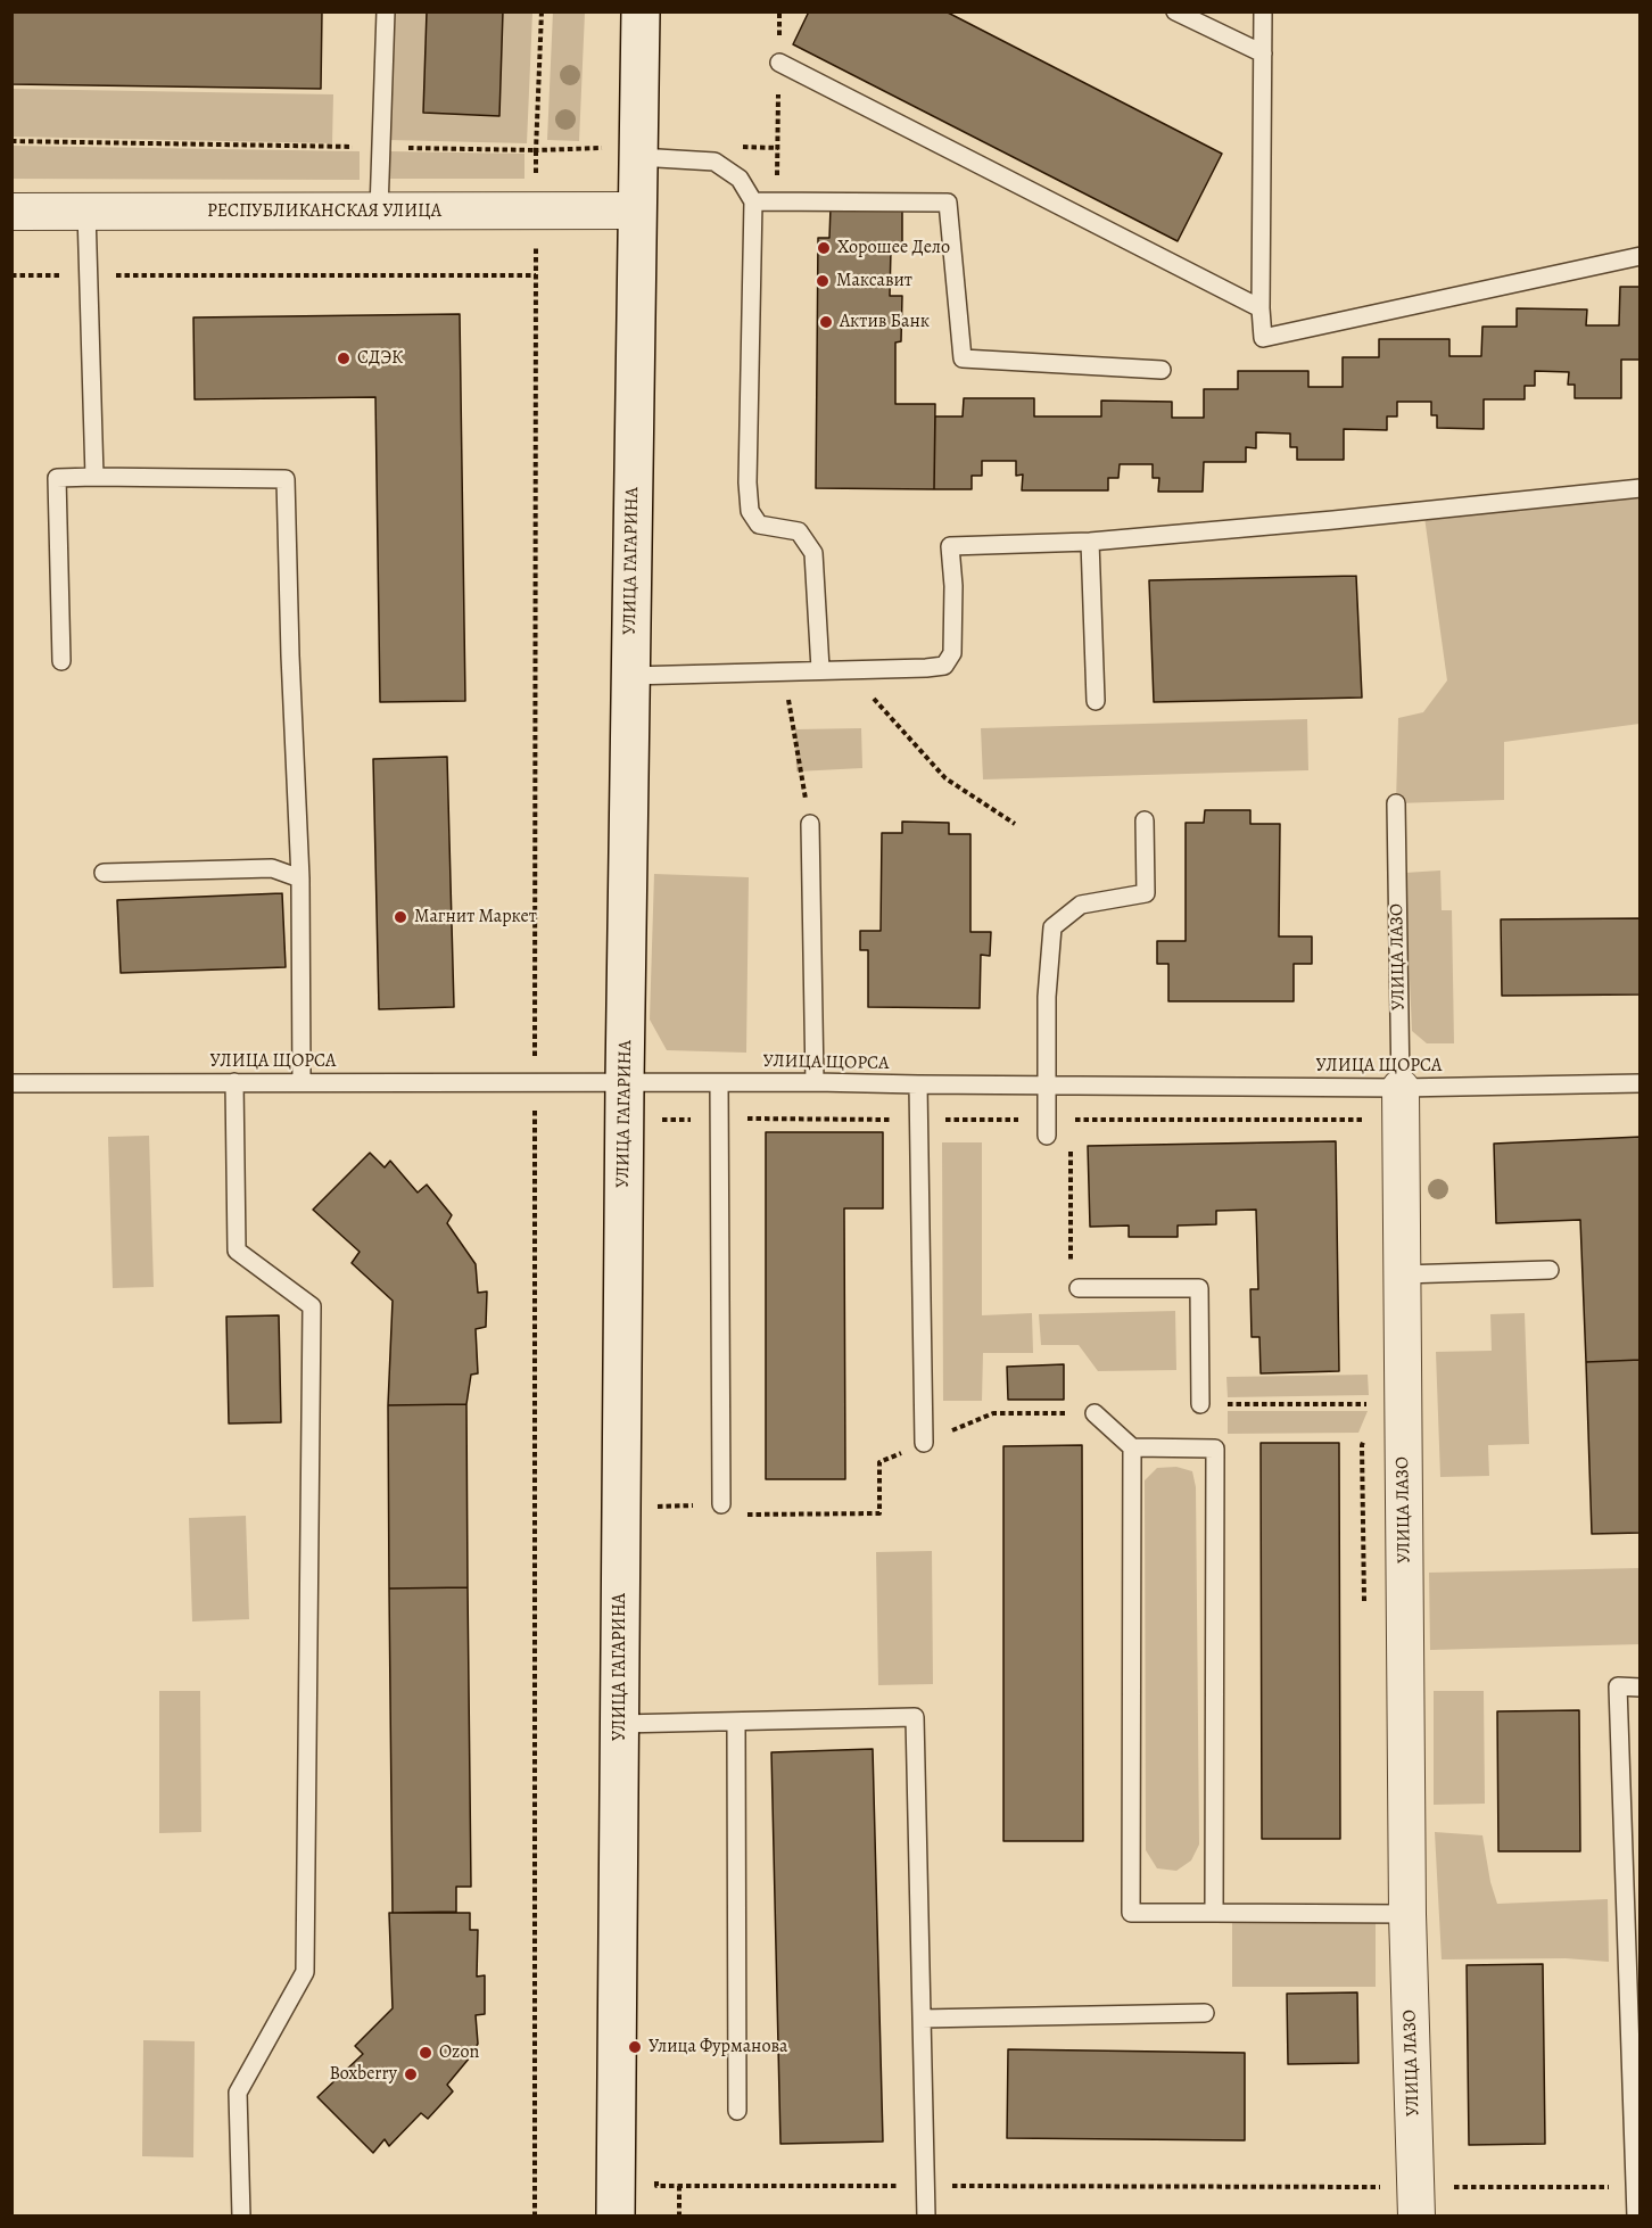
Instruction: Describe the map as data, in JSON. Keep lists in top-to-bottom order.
{
  "streets": {
    "main road": ["УЛИЦА ГАГАРИНА"],
    "street": ["РЕСПУБЛИКАНСКАЯ УЛИЦА", "УЛИЦА ЛАЗО"],
    "lane": ["УЛИЦА ЩОРСА"]
  },
  "crossings": [
    ["РЕСПУБЛИКАНСКАЯ УЛИЦА", "УЛИЦА ГАГАРИНА"],
    ["УЛИЦА ГАГАРИНА", "УЛИЦА ЩОРСА"],
    ["УЛИЦА ЛАЗО", "УЛИЦА ЩОРСА"]
  ],
  "places": [
    "Хорошее Дело",
    "Максавит",
    "Актив Банк",
    "СДЭК",
    "Магнит Маркет",
    "Улица Фурманова",
    "Ozon",
    "Boxberry"
  ]
}
